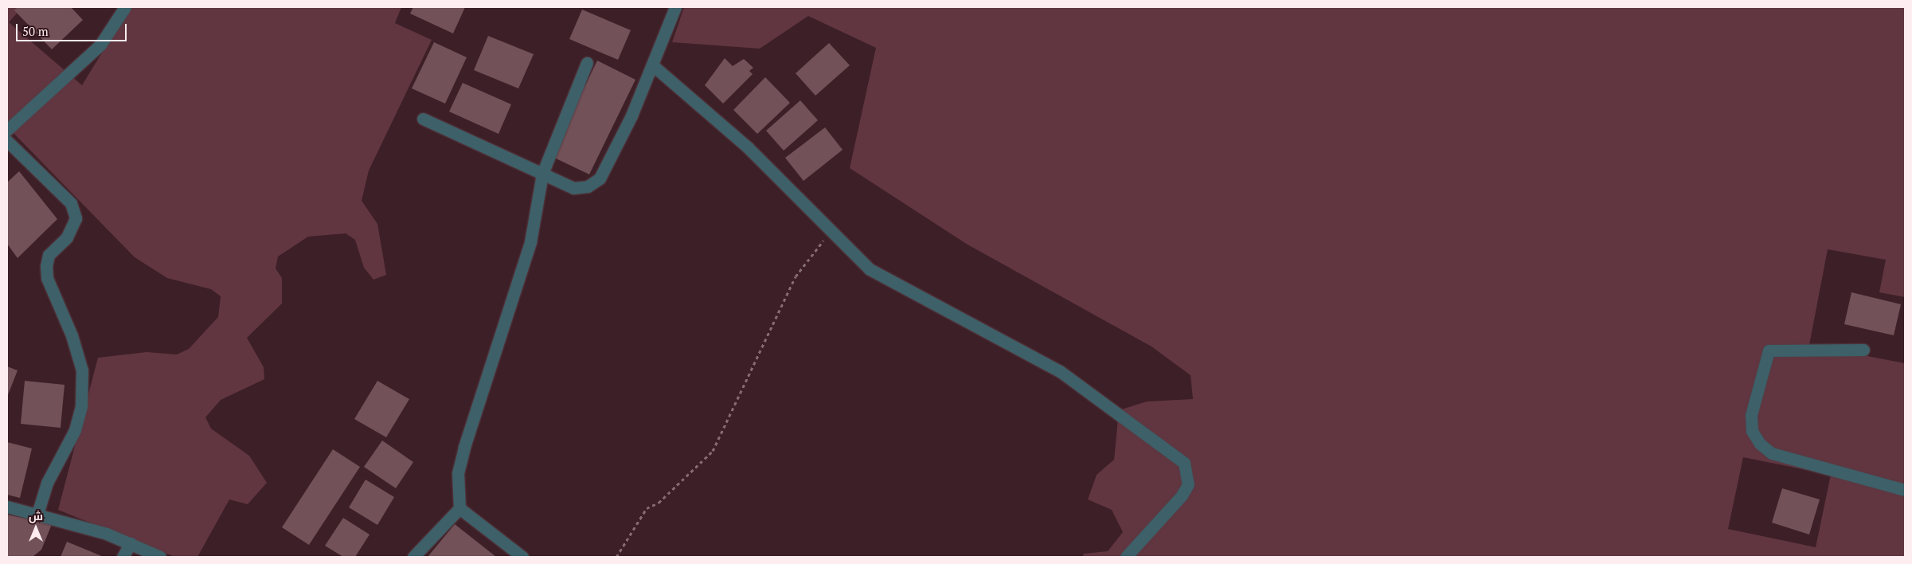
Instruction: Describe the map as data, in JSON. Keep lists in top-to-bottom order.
{
  "scale_bar": "50 m",
  "north": "top"
}
